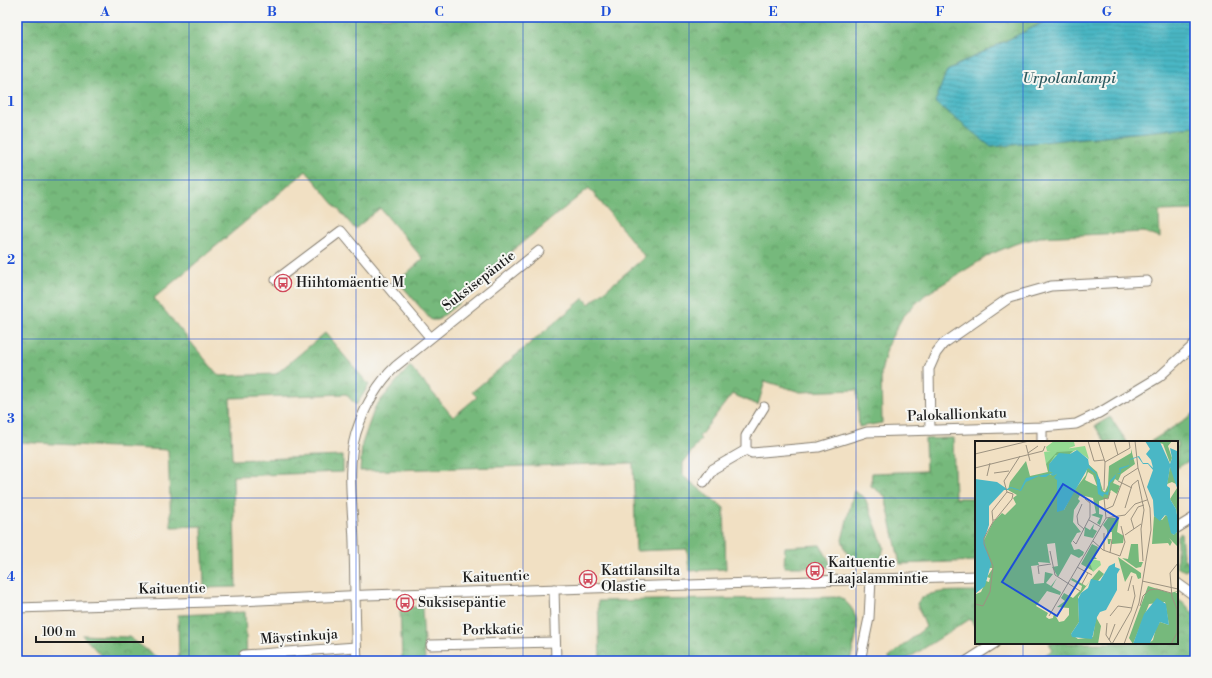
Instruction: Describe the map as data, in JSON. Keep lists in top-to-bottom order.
{
  "streets": {
    "street": [
      "Suksisepäntie",
      "Palokallionkatu",
      "Kaituentie",
      "Porkkatie",
      "Mäystinkuja"
    ]
  },
  "crossings": [
    ["Suksisepäntie", "Kaituentie"],
    ["Suksisepäntie", "Mäystinkuja"]
  ],
  "water": ["Urpolanlampi"],
  "places": {
    "bus stop": [
      "Hiihtomäentie M",
      "Kaituentie Laajalammintie",
      "Kattilansilta Olastie",
      "Suksisepäntie"
    ]
  },
  "scale_bar": "100 m",
  "grid": {
    "columns": [
      "A",
      "B",
      "C",
      "D",
      "E",
      "F",
      "G"
    ],
    "rows": [
      "1",
      "2",
      "3",
      "4"
    ]
  }
}
